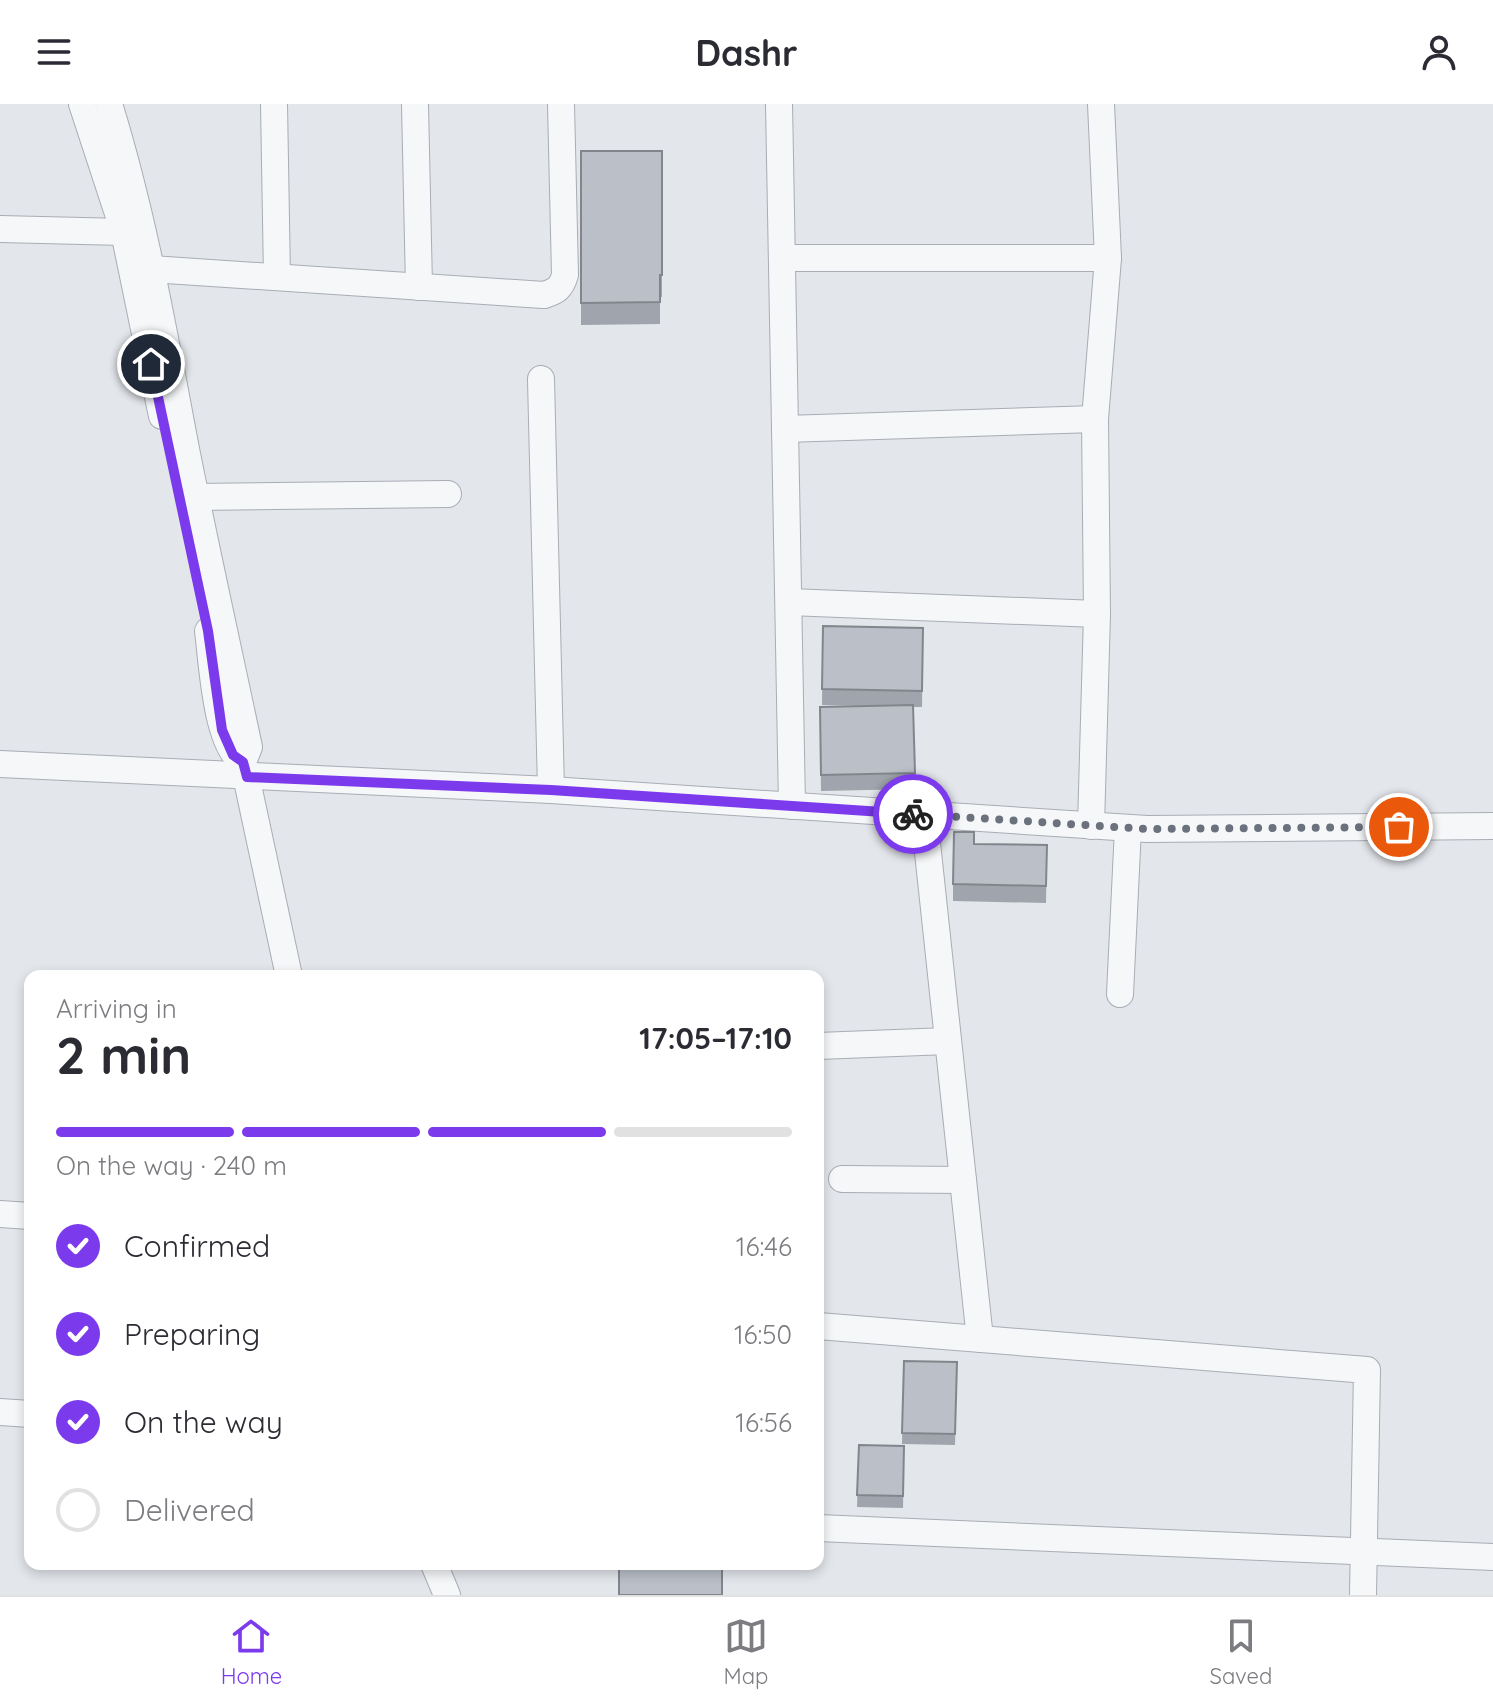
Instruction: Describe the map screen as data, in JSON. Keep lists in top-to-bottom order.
{
  "page": {
    "header": "Dashr",
    "heading": ["2 min", "Arriving in", "17:05–17:10"],
    "bar": "On the way · 240 m",
    "list": [
      ["Confirmed", "16:46"],
      ["Preparing", "16:50"],
      ["On the way", "16:56"],
      "Delivered"
    ],
    "tabs": ["Home", "Map", "Saved"]
  }
}
